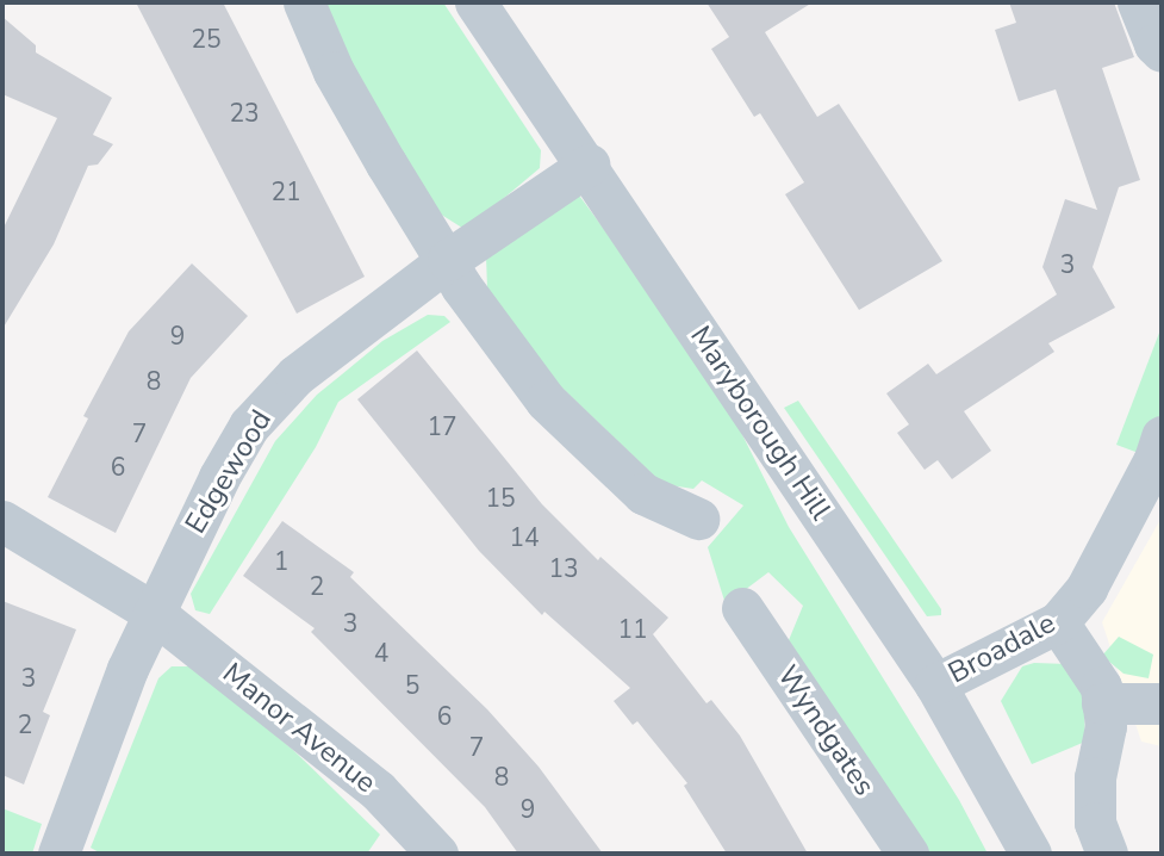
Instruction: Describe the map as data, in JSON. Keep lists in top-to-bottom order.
{
  "streets": {
    "street": [
      "Maryborough Hill",
      "Edgewood",
      "Broadale",
      "Manor Avenue",
      "Wyndgates"
    ]
  },
  "crossings": [
    ["Maryborough Hill", "Edgewood"],
    ["Maryborough Hill", "Broadale"],
    ["Edgewood", "Manor Avenue"]
  ],
  "house_numbers": [
    "25",
    "23",
    "21",
    "3",
    "9",
    "8",
    "17",
    "7",
    "6",
    "15",
    "14",
    "1",
    "13",
    "2",
    "3",
    "11",
    "4",
    "3",
    "5",
    "6",
    "2",
    "7",
    "8",
    "9"
  ]
}
